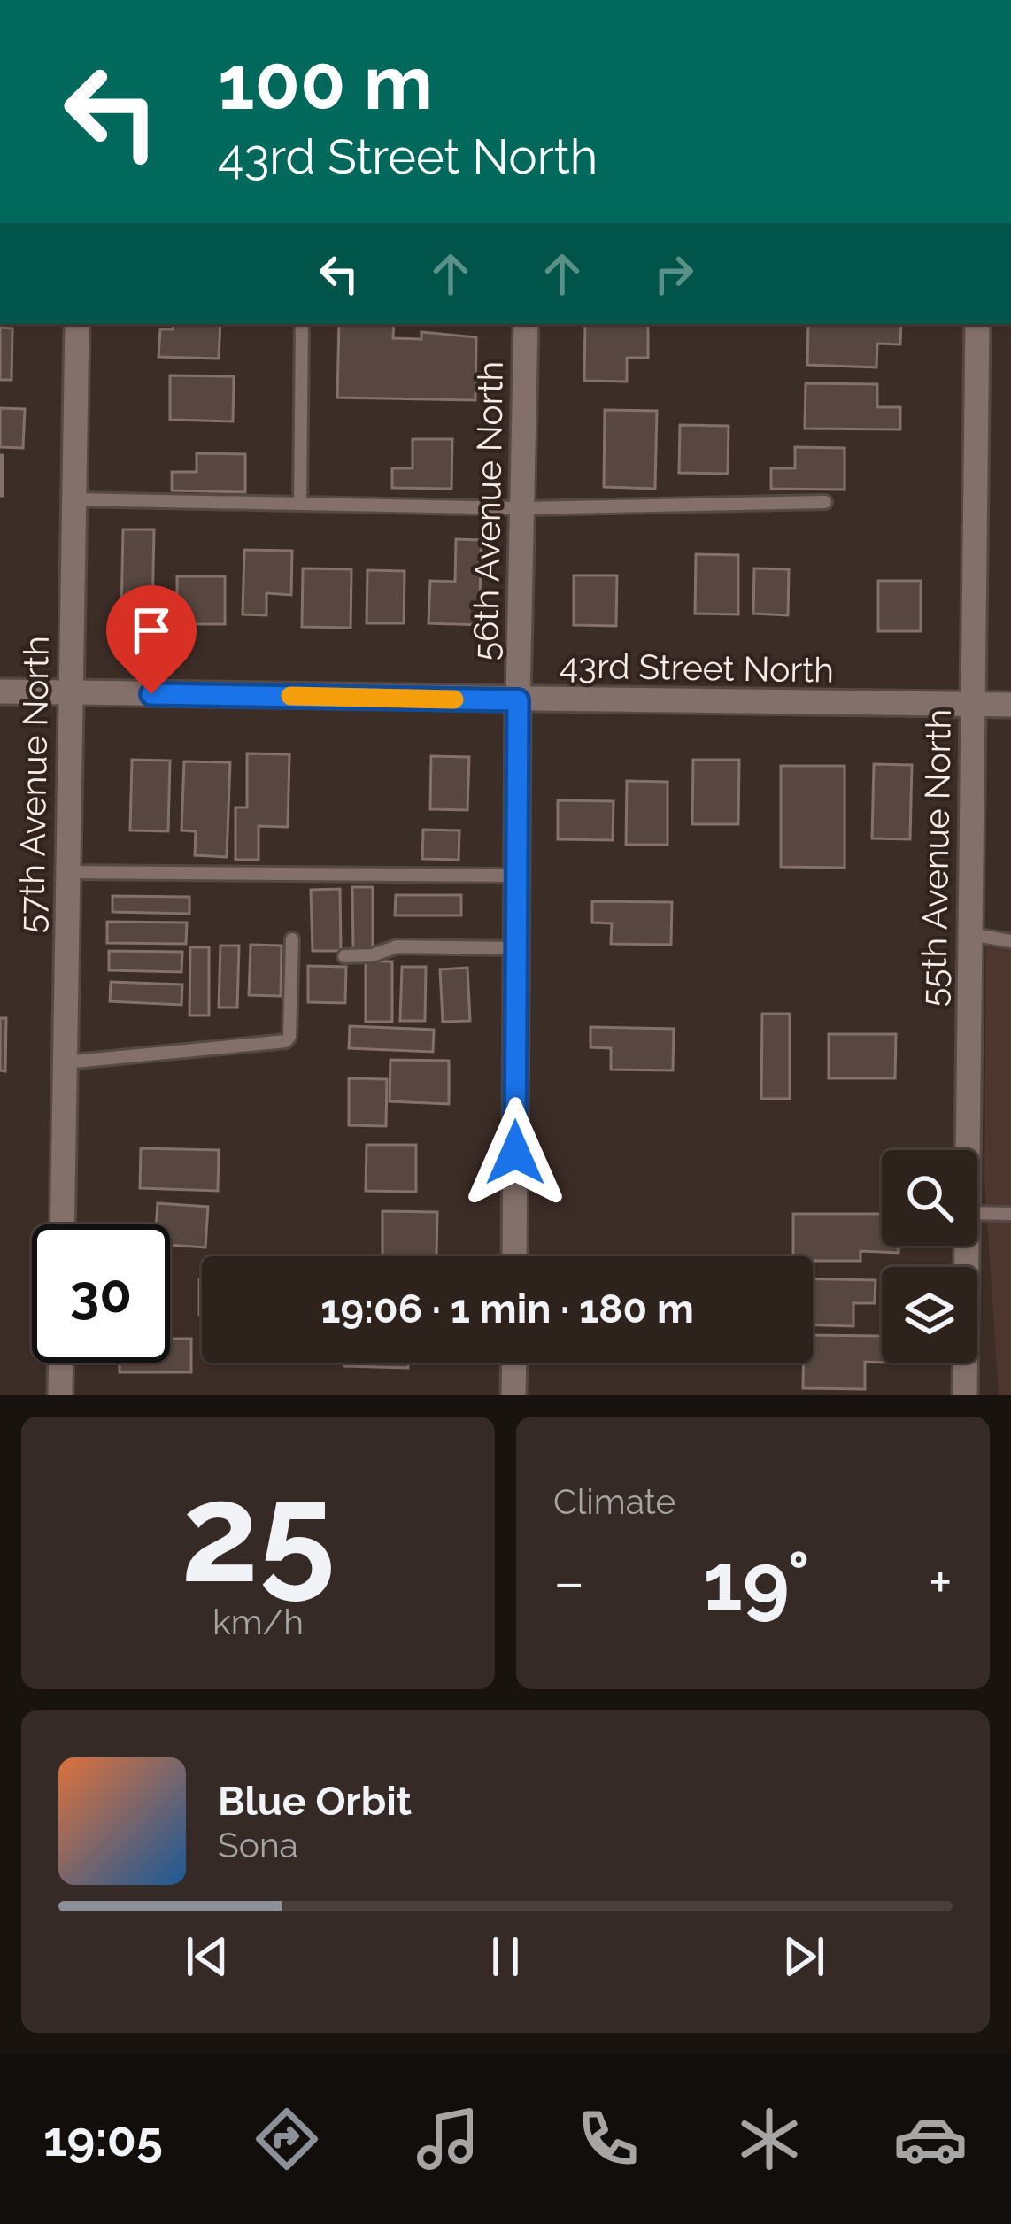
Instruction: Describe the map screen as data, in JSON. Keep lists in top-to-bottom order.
{
  "streets": {
    "street": [
      "56th Avenue North",
      "43rd Street North",
      "57th Avenue North",
      "55th Avenue North"
    ]
  },
  "crossings": [
    ["56th Avenue North", "43rd Street North"],
    ["43rd Street North", "57th Avenue North"],
    ["43rd Street North", "55th Avenue North"]
  ],
  "page": {
    "turn": ["100 m", "43rd Street North"],
    "limit": "30",
    "trip": "19:06 · 1 min · 180 m",
    "tile": [
      ["25", "km/h"],
      "Climate"
    ],
    "heat": ["−", "19°", "+"],
    "song": ["Blue Orbit", "Sona"],
    "tabs": "19:05"
  }
}
